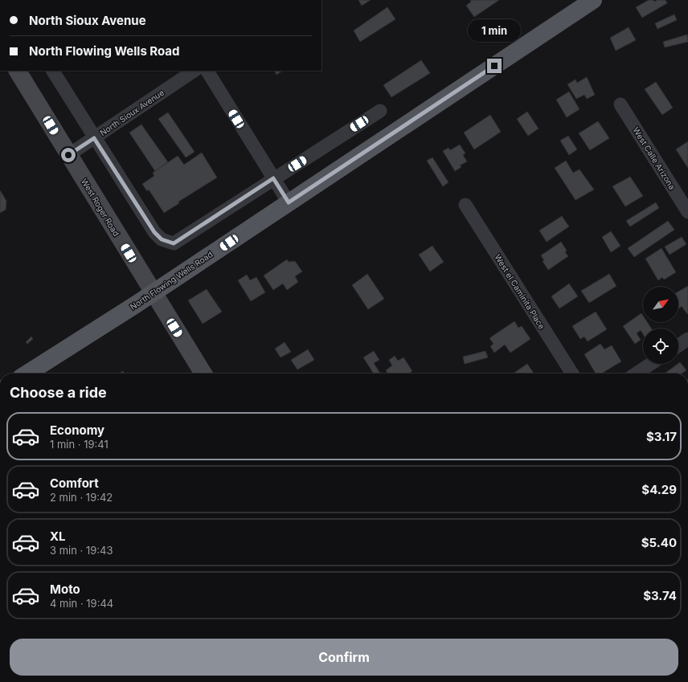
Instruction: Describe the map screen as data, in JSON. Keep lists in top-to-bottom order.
{
  "streets": {
    "main road": ["North Flowing Wells Road"],
    "street": [
      "North Sioux Avenue",
      "West Calle Arizona",
      "West Roger Road",
      "West el Caminita Place"
    ]
  },
  "crossings": [
    ["North Sioux Avenue", "West Roger Road"],
    ["West Roger Road", "North Flowing Wells Road"]
  ],
  "north": "top right",
  "page": {
    "banner": ["North Sioux Avenue", "North Flowing Wells Road"],
    "bubble": "1 min",
    "heading": "Choose a ride",
    "list": [
      {
        "name": "Economy",
        "note": "1 min · 19:41",
        "value": "$3.17"
      },
      {
        "name": "Comfort",
        "note": "2 min · 19:42",
        "value": "$4.29"
      },
      {
        "name": "XL",
        "note": "3 min · 19:43",
        "value": "$5.40"
      },
      {
        "name": "Moto",
        "note": "4 min · 19:44",
        "value": "$3.74"
      }
    ],
    "buttons": "Confirm"
  }
}
